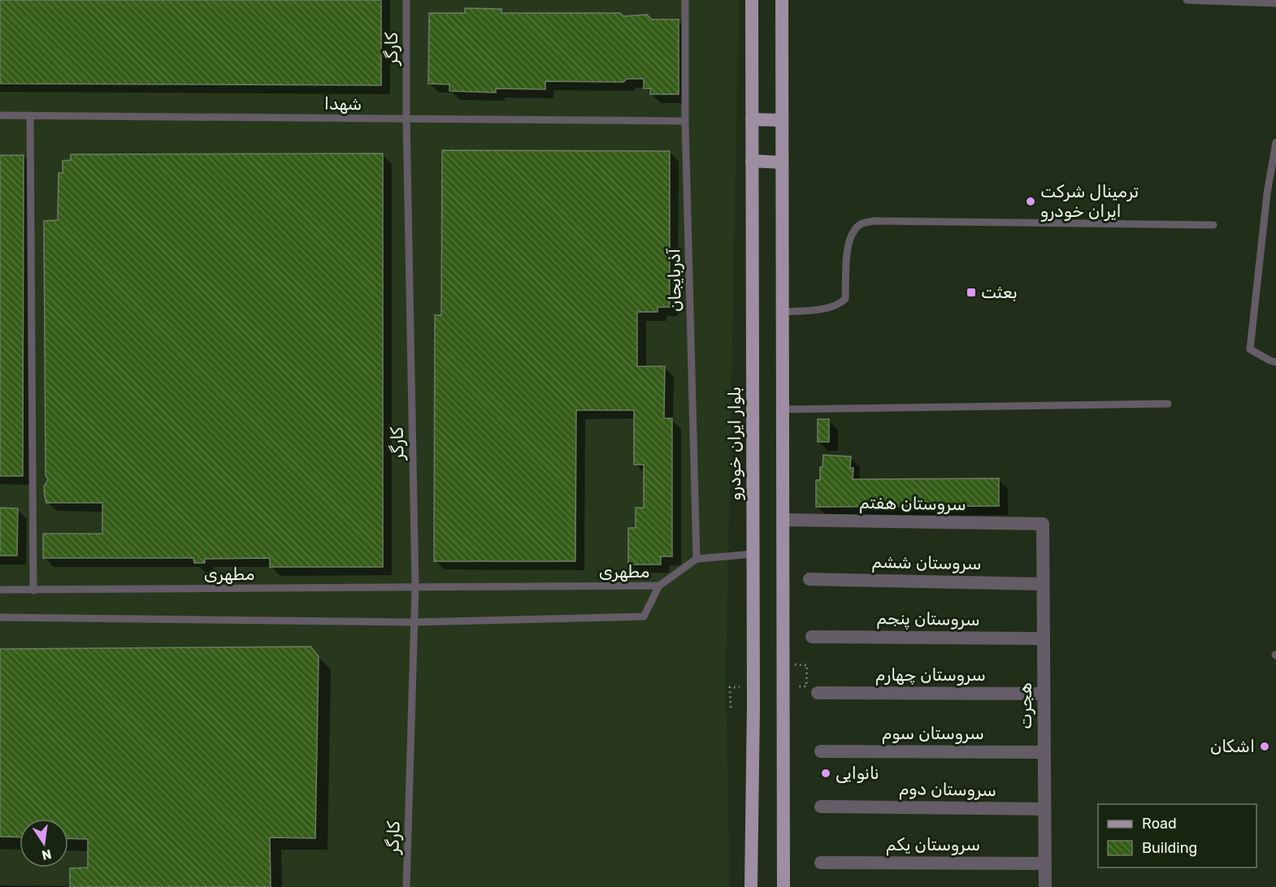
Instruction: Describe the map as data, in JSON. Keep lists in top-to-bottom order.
{
  "streets": {
    "main road": ["بلوار ایران خودرو"],
    "street": [
      "سروستان هفتم",
      "سروستان ششم",
      "سروستان پنجم",
      "سروستان چهارم",
      "هجرت",
      "سروستان سوم",
      "سروستان دوم",
      "سروستان یکم"
    ],
    "lane": [
      "کارگر",
      "شهدا",
      "آذربایجان",
      "مطهری"
    ]
  },
  "crossings": [
    ["کارگر", "شهدا"],
    ["کارگر", "مطهری"],
    ["شهدا", "آذربایجان"],
    ["سروستان هفتم", "هجرت"],
    ["سروستان ششم", "هجرت"],
    ["سروستان پنجم", "هجرت"],
    ["سروستان چهارم", "هجرت"],
    ["هجرت", "سروستان سوم"],
    ["هجرت", "سروستان دوم"],
    ["هجرت", "سروستان یکم"]
  ],
  "places": {
    "other": ["ترمینال شرکت ایران خودرو", "اشکان", "نانوایی"],
    "transit": ["بعثت"]
  },
  "legend": ["Road", "Building"],
  "north": "bottom"
}
